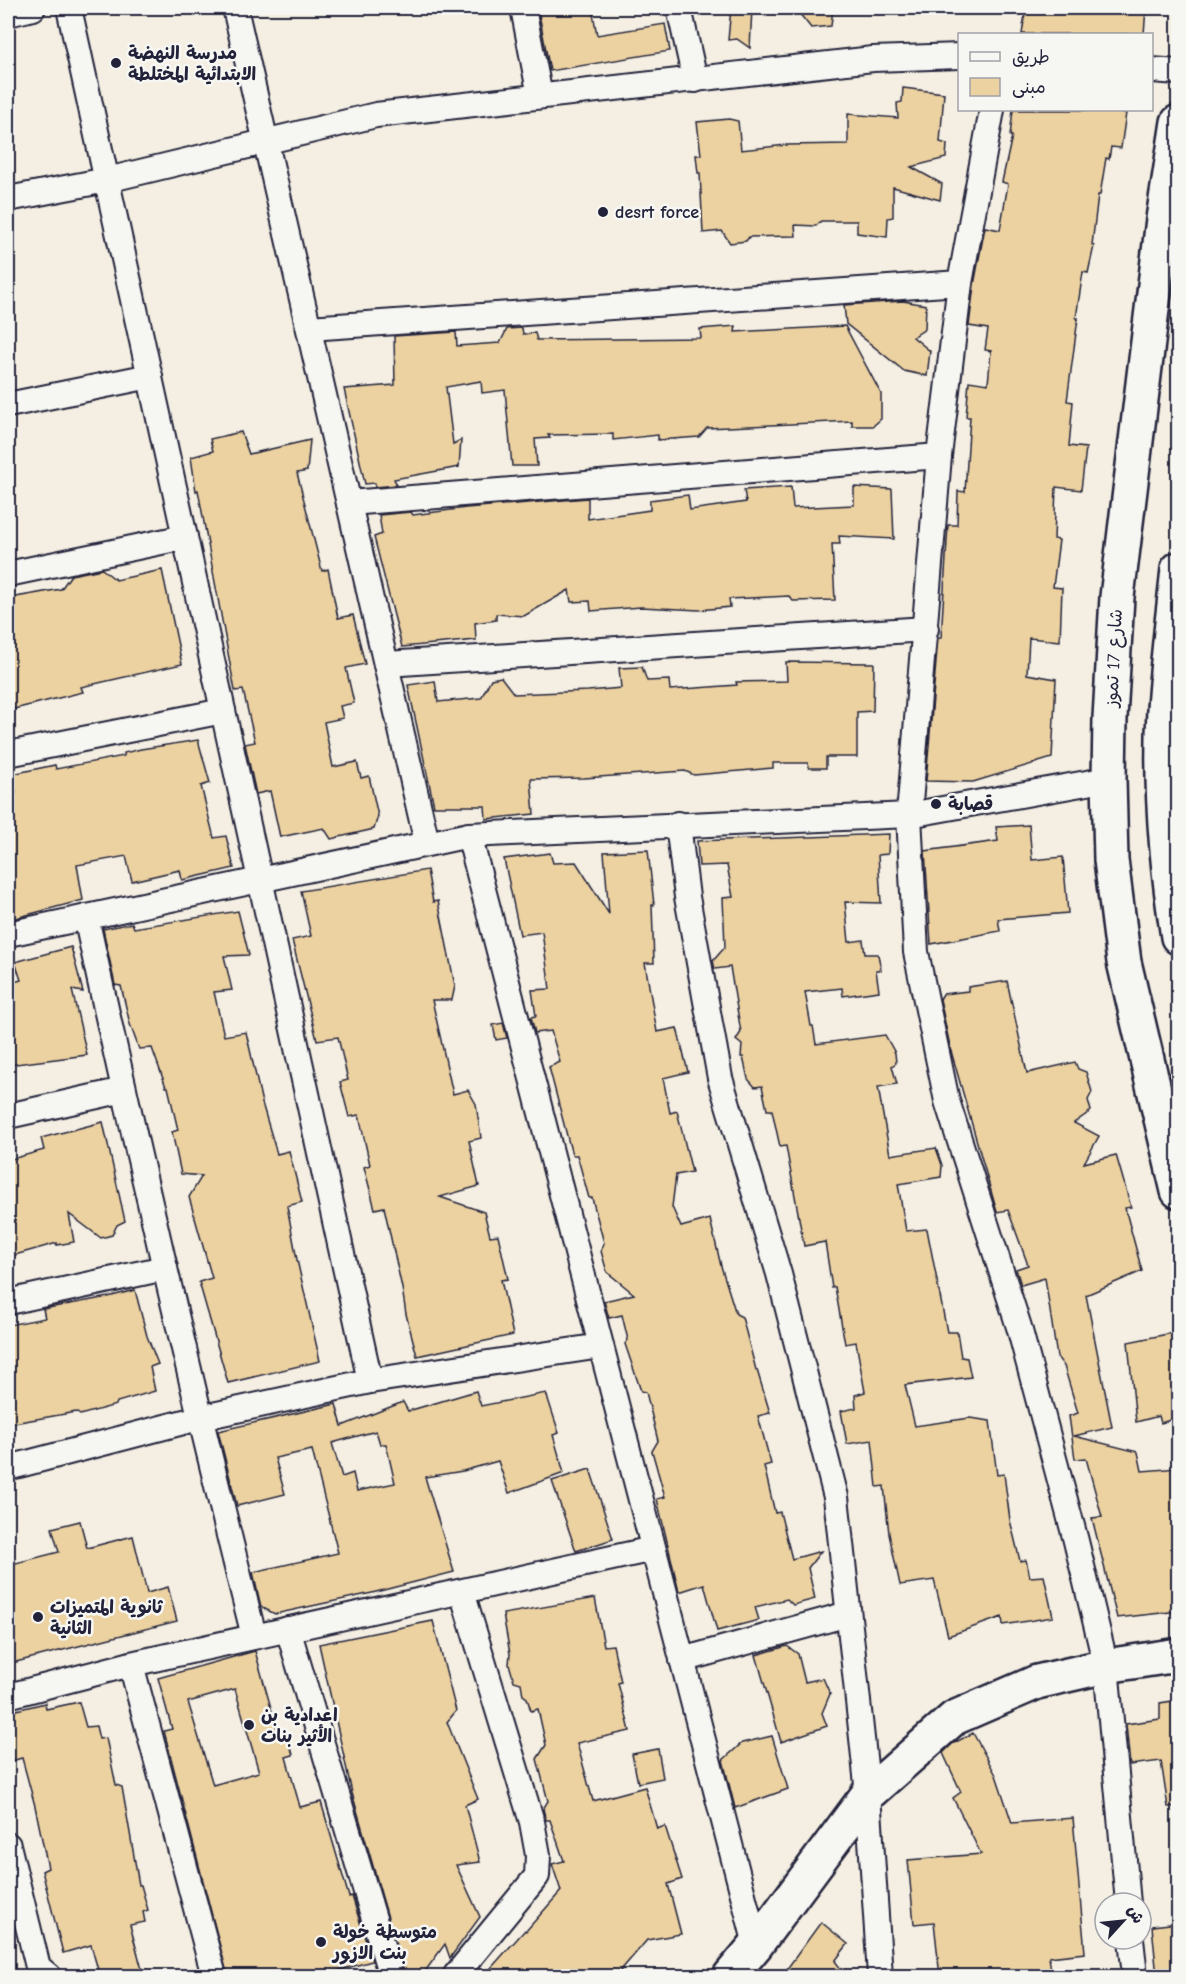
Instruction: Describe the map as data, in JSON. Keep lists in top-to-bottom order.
{
  "streets": {
    "main road": ["شارع 17 تموز"]
  },
  "places": [
    "مدرسة النهضة الابتدائية المختلطة",
    "desrt force",
    "قصابة",
    "ثانوية المتميزات الثانية",
    "اعدادية بن الأثير بنات",
    "متوسطة خولة بنت الازور"
  ],
  "legend": ["طريق", "مبنى"],
  "north": "top right"
}
